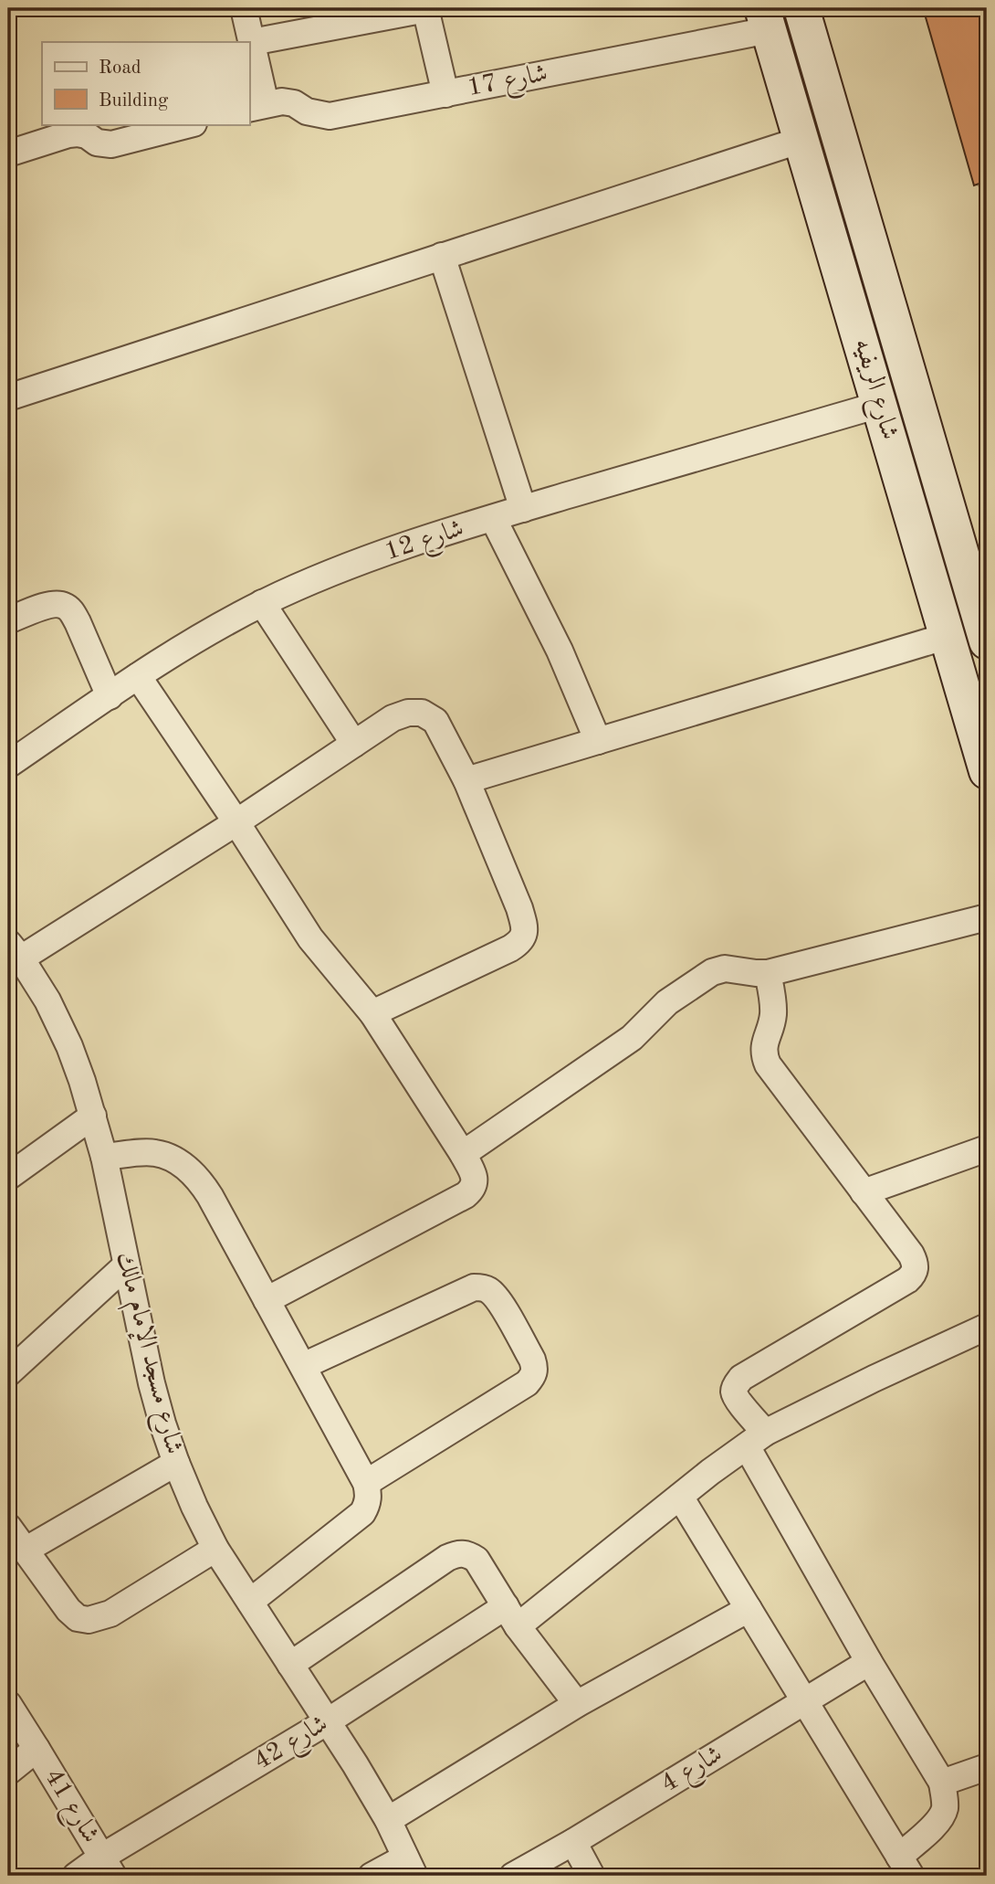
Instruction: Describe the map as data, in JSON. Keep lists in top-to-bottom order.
{
  "streets": {
    "street": [
      "شارع 17",
      "شارع الريفيه",
      "شارع 12",
      "شارع مسجد الإمام مالك",
      "شارع 42",
      "شارع 4",
      "شارع 41"
    ]
  },
  "crossings": [
    ["شارع 17", "شارع الريفيه"],
    ["شارع الريفيه", "شارع 12"],
    ["شارع مسجد الإمام مالك", "شارع 42"],
    ["شارع 42", "شارع 41"]
  ],
  "legend": ["Road", "Building"]
}
